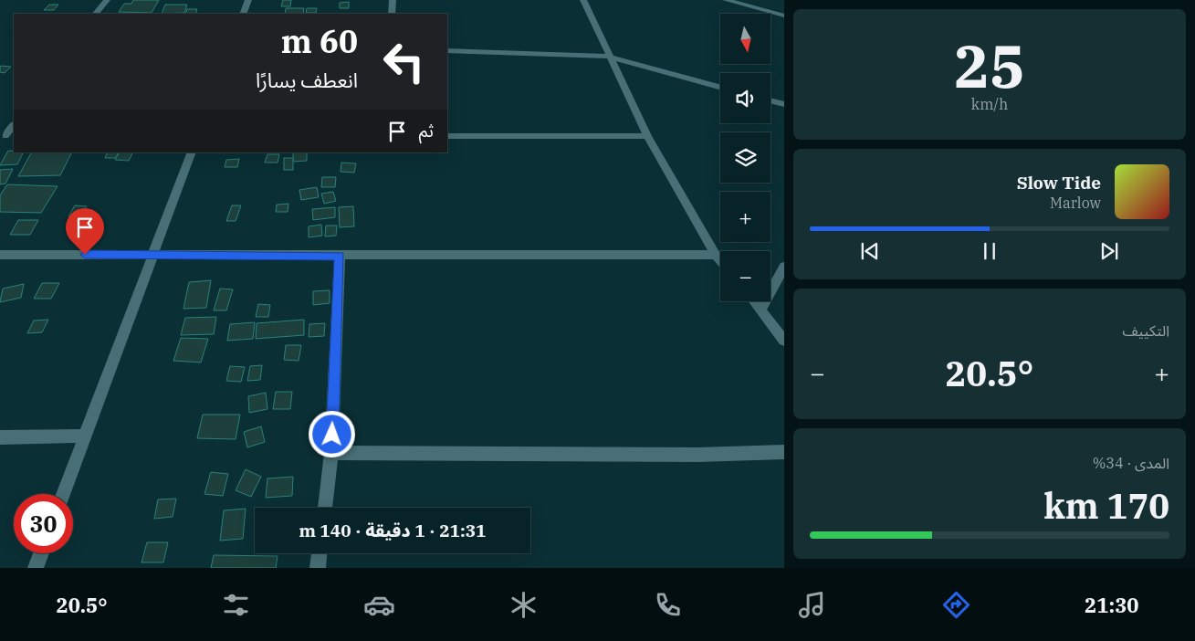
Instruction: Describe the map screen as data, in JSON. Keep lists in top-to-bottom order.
{
  "north": "bottom",
  "page": {
    "tile": [
      ["25", "km/h"],
      "التكييف",
      ["المدى · 34%", "170 km"]
    ],
    "map_buttons": ["+", "−"],
    "turn": ["60 m", "انعطف يسارًا"],
    "then": "ثم",
    "song": ["Slow Tide", "Marlow"],
    "heat": ["−", "20.5°", "+"],
    "limit": "30",
    "trip": "21:31 · 1 دقيقة · 140 m",
    "tabs": ["21:30", "20.5°"]
  }
}
